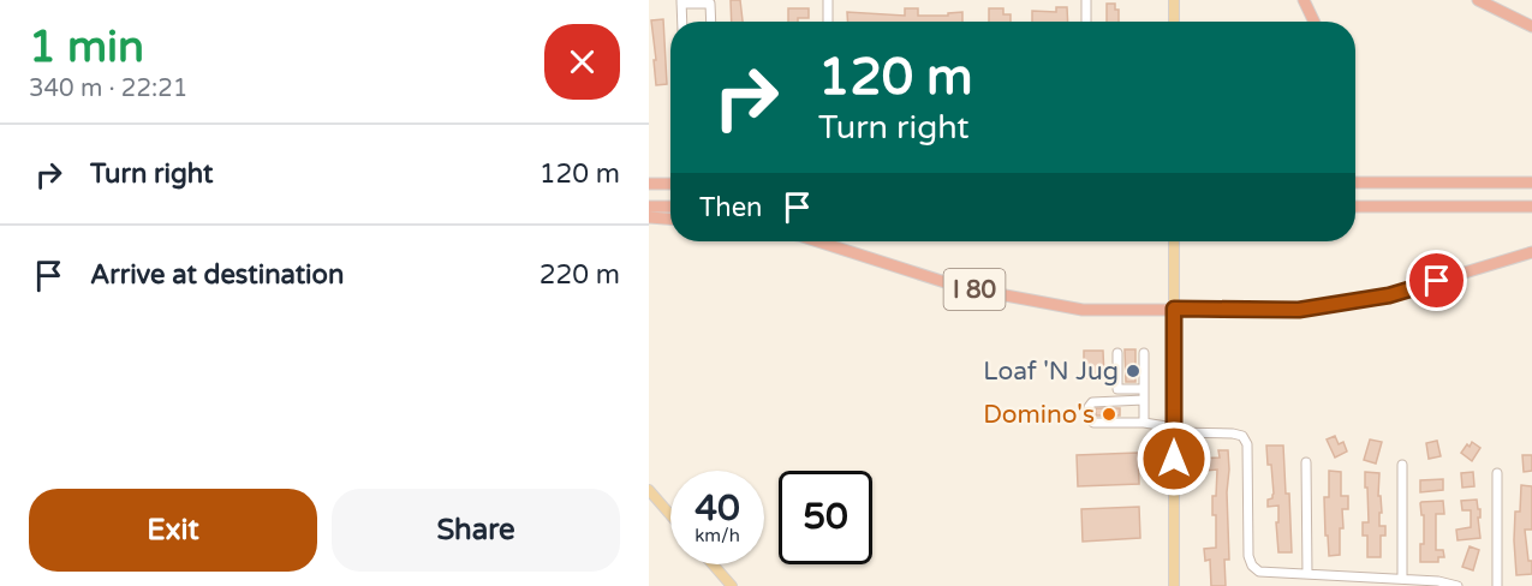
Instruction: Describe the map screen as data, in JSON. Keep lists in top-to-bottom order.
{
  "streets": {
    "highway": ["I 80"]
  },
  "places": ["Loaf 'N Jug", "Domino's"],
  "page": {
    "heading": ["1 min", "340 m · 22:21"],
    "turn": ["120 m", "Turn right"],
    "list": [
      {
        "name": "Turn right",
        "value": "120 m"
      },
      {
        "name": "Arrive at destination",
        "value": "220 m"
      }
    ],
    "then": "Then",
    "speed": "40 km/h",
    "limit": "50",
    "buttons": ["Exit", "Share"]
  }
}
